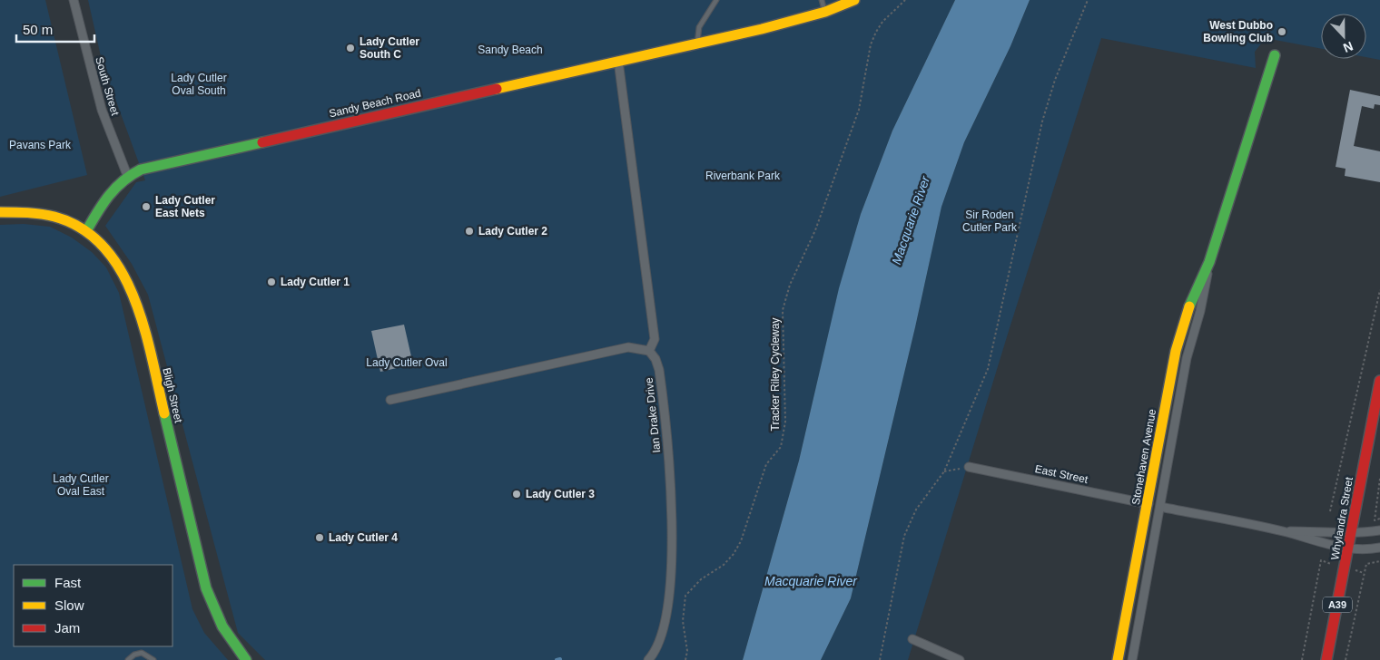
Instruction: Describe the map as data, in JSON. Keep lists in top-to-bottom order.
{
  "streets": {
    "main road": [
      "Sandy Beach Road",
      "Bligh Street",
      "Stonehaven Avenue",
      "Whylandra Street",
      "A39"
    ],
    "street": ["South Street", "Ian Drake Drive", "East Street"],
    "path": ["Tracker Riley Cycleway"]
  },
  "crossings": [
    ["South Street", "Sandy Beach Road"],
    ["Stonehaven Avenue", "East Street"]
  ],
  "water": ["Macquarie River"],
  "parks": [
    "Sandy Beach",
    "Lady Cutler Oval South",
    "Pavans Park",
    "Riverbank Park",
    "Sir Roden Cutler Park",
    "Lady Cutler Oval",
    "Lady Cutler Oval East"
  ],
  "places": [
    "West Dubbo Bowling Club",
    "Lady Cutler South C",
    "Lady Cutler East Nets",
    "Lady Cutler 2",
    "Lady Cutler 1",
    "Lady Cutler 3",
    "Lady Cutler 4"
  ],
  "legend": ["Fast", "Slow", "Jam"],
  "scale_bar": "50 m",
  "north": "bottom"
}
